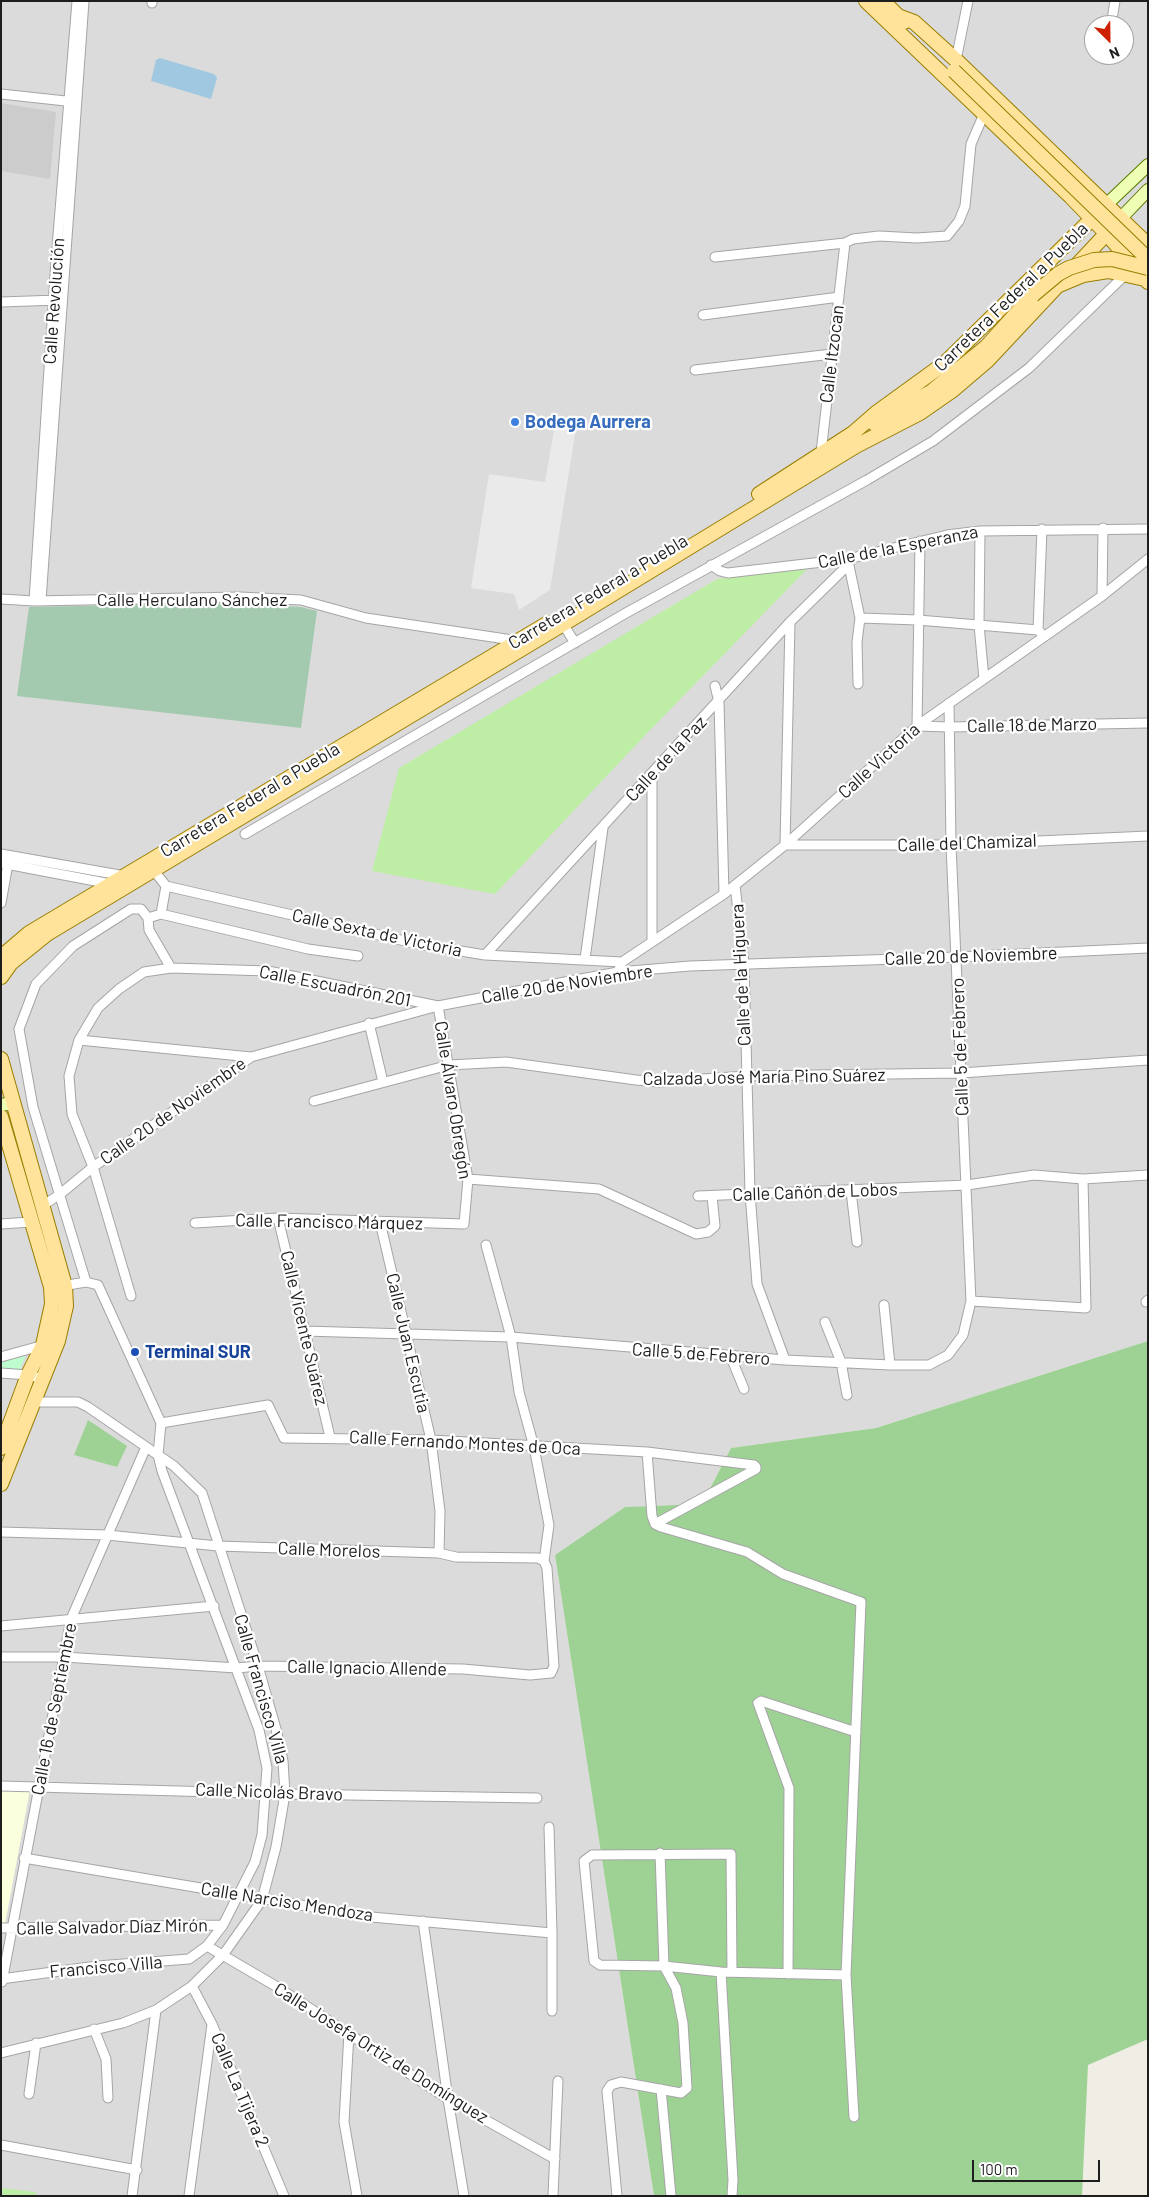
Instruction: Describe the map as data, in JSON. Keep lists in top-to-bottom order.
{
  "streets": {
    "main road": ["Carretera Federal a Puebla"],
    "street": [
      "Calle Revolución",
      "Calle Itzocan",
      "Calle de la Esperanza",
      "Calle Herculano Sánchez",
      "Calle 18 de Marzo",
      "Calle de la Paz",
      "Calle Victoria",
      "Calle del Chamizal",
      "Calle Sexta de Victoria",
      "Calle 20 de Noviembre",
      "Calle de la Higuera",
      "Calle Escuadrón 201",
      "Calle 5 de Febrero",
      "Calzada José María Pino Suárez",
      "Calle Álvaro Obregón",
      "Calle Cañón de Lobos",
      "Calle Francisco Márquez",
      "Calle Vicente Suárez",
      "Calle Juan Escutia",
      "Calle Fernando Montes de Oca",
      "Calle Morelos",
      "Calle Ignacio Allende",
      "Calle Francisco Villa",
      "Calle 16 de Septiembre",
      "Calle Nicolás Bravo",
      "Calle Narciso Mendoza",
      "Calle Salvador Díaz Mirón",
      "Francisco Villa",
      "Calle Josefa Ortiz de Domínguez",
      "Calle La Tijera 2"
    ]
  },
  "crossings": [
    ["Carretera Federal a Puebla", "Calle Itzocan"],
    ["Carretera Federal a Puebla", "Calle Herculano Sánchez"],
    ["Calle Revolución", "Calle Herculano Sánchez"],
    ["Calle de la Esperanza", "Calle de la Paz"],
    ["Calle 18 de Marzo", "Calle Victoria"],
    ["Calle 18 de Marzo", "Calle 5 de Febrero"],
    ["Calle de la Paz", "Calle Sexta de Victoria"],
    ["Calle Victoria", "Calle del Chamizal"],
    ["Calle Victoria", "Calle Sexta de Victoria"],
    ["Calle Victoria", "Calle de la Higuera"],
    ["Calle Victoria", "Calle 5 de Febrero"],
    ["Calle del Chamizal", "Calle 5 de Febrero"],
    ["Calle 20 de Noviembre", "Calle de la Higuera"],
    ["Calle 20 de Noviembre", "Calle Escuadrón 201"],
    ["Calle 20 de Noviembre", "Calle 5 de Febrero"],
    ["Calle 20 de Noviembre", "Calle Álvaro Obregón"],
    ["Calle de la Higuera", "Calle 5 de Febrero"],
    ["Calle de la Higuera", "Calzada José María Pino Suárez"],
    ["Calle de la Higuera", "Calle Cañón de Lobos"],
    ["Calle Escuadrón 201", "Calle Álvaro Obregón"],
    ["Calle 5 de Febrero", "Calzada José María Pino Suárez"],
    ["Calle 5 de Febrero", "Calle Cañón de Lobos"],
    ["Calzada José María Pino Suárez", "Calle Álvaro Obregón"],
    ["Calle Álvaro Obregón", "Calle Cañón de Lobos"],
    ["Calle Álvaro Obregón", "Calle Francisco Márquez"],
    ["Calle Francisco Márquez", "Calle Vicente Suárez"],
    ["Calle Francisco Márquez", "Calle Juan Escutia"],
    ["Calle Vicente Suárez", "Calle Fernando Montes de Oca"],
    ["Calle Juan Escutia", "Calle Fernando Montes de Oca"],
    ["Calle Juan Escutia", "Calle Morelos"],
    ["Calle Morelos", "Calle Ignacio Allende"],
    ["Calle Morelos", "Calle Francisco Villa"],
    ["Calle Morelos", "Calle 16 de Septiembre"],
    ["Calle Ignacio Allende", "Calle Francisco Villa"],
    ["Calle Ignacio Allende", "Calle 16 de Septiembre"],
    ["Calle Francisco Villa", "Calle 16 de Septiembre"],
    ["Calle Francisco Villa", "Calle Nicolás Bravo"],
    ["Calle Francisco Villa", "Calle Narciso Mendoza"],
    ["Calle Francisco Villa", "Calle Salvador Díaz Mirón"],
    ["Calle Francisco Villa", "Francisco Villa"],
    ["Calle Francisco Villa", "Calle Josefa Ortiz de Domínguez"],
    ["Calle Francisco Villa", "Calle La Tijera 2"],
    ["Calle 16 de Septiembre", "Calle Nicolás Bravo"],
    ["Calle 16 de Septiembre", "Calle Narciso Mendoza"],
    ["Calle 16 de Septiembre", "Calle Salvador Díaz Mirón"],
    ["Calle 16 de Septiembre", "Francisco Villa"],
    ["Francisco Villa", "Calle Josefa Ortiz de Domínguez"]
  ],
  "places": ["Bodega Aurrera", "Terminal SUR"],
  "scale_bar": "100 m",
  "north": "bottom right"
}
